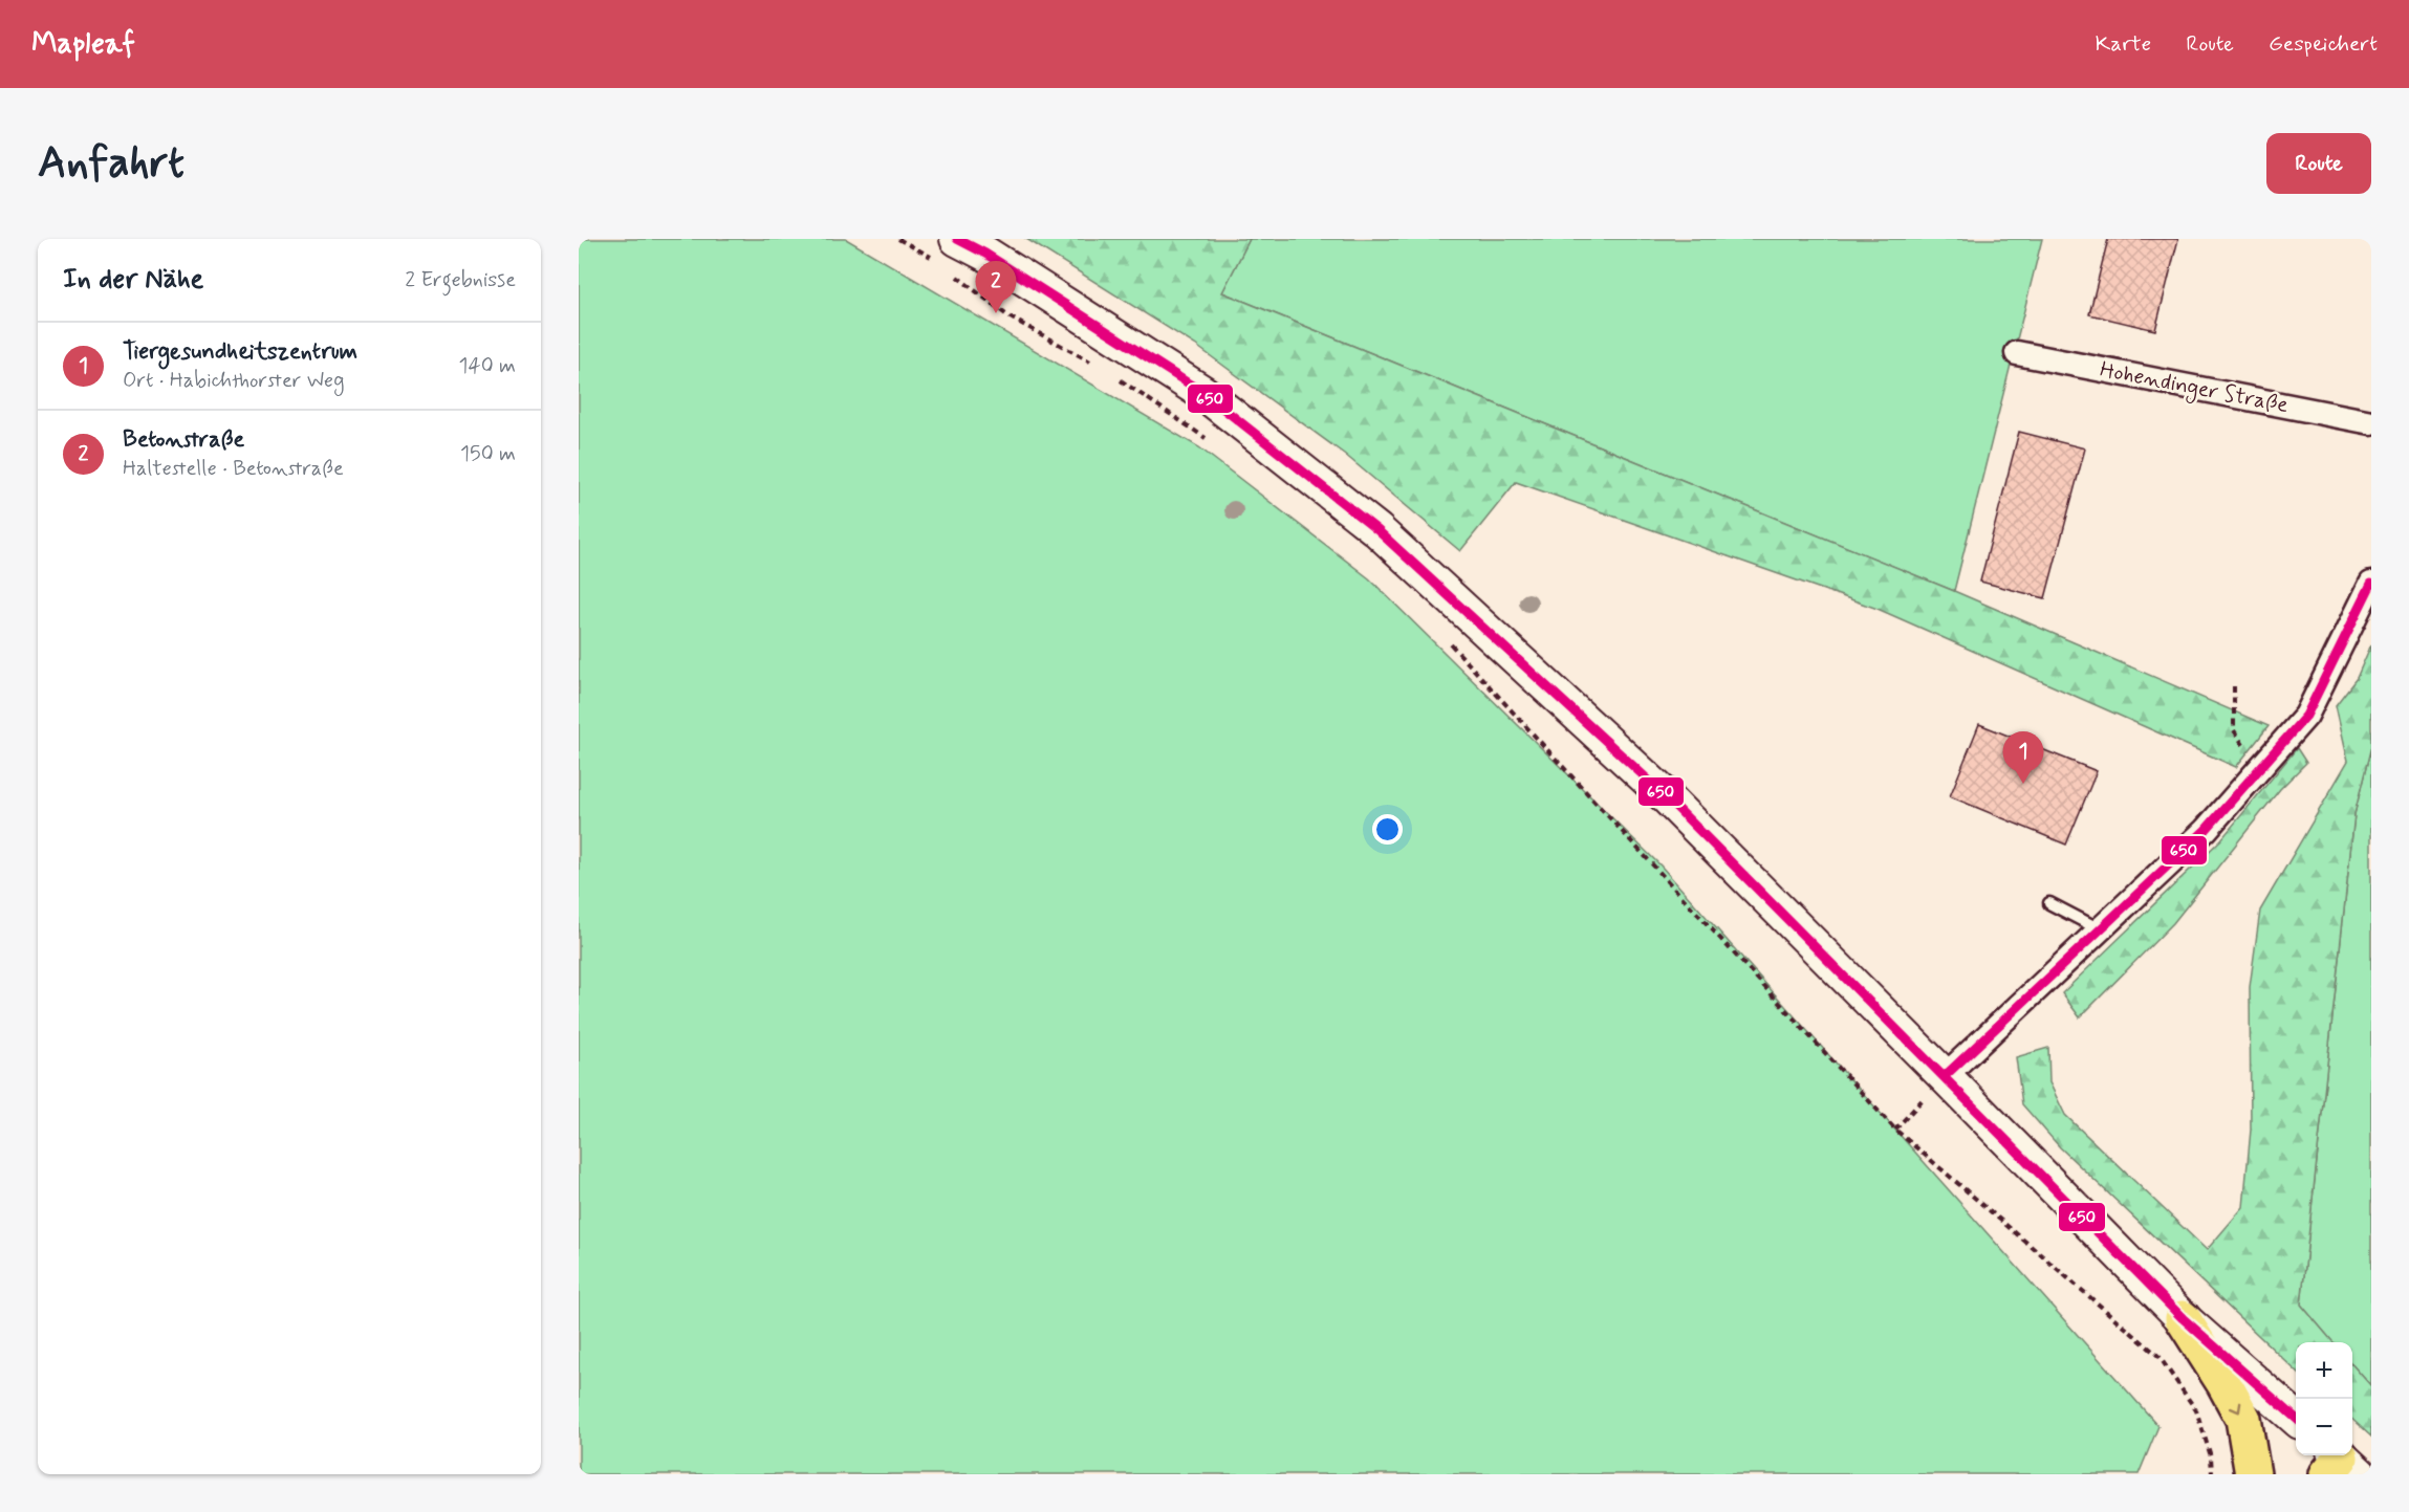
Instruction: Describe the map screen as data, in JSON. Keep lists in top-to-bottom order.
{
  "streets": {
    "street": ["Hohendinger Straße"]
  },
  "lines": ["transit line 650"],
  "page": {
    "header": "Mapleaf",
    "nav": ["Karte", "Route", "Gespeichert"],
    "buttons": "Route",
    "title": "Anfahrt",
    "heading": ["In der Nähe", "2 Ergebnisse"],
    "pins": ["2", "1"],
    "list": [
      {
        "mark": "1",
        "name": "Tiergesundheitszentrum",
        "note": "Ort · Habichthorster Weg",
        "value": "140 m"
      },
      {
        "mark": "2",
        "name": "Betonstraße",
        "note": "Haltestelle · Betonstraße",
        "value": "150 m"
      }
    ],
    "map_buttons": ["+", "−"]
  }
}
